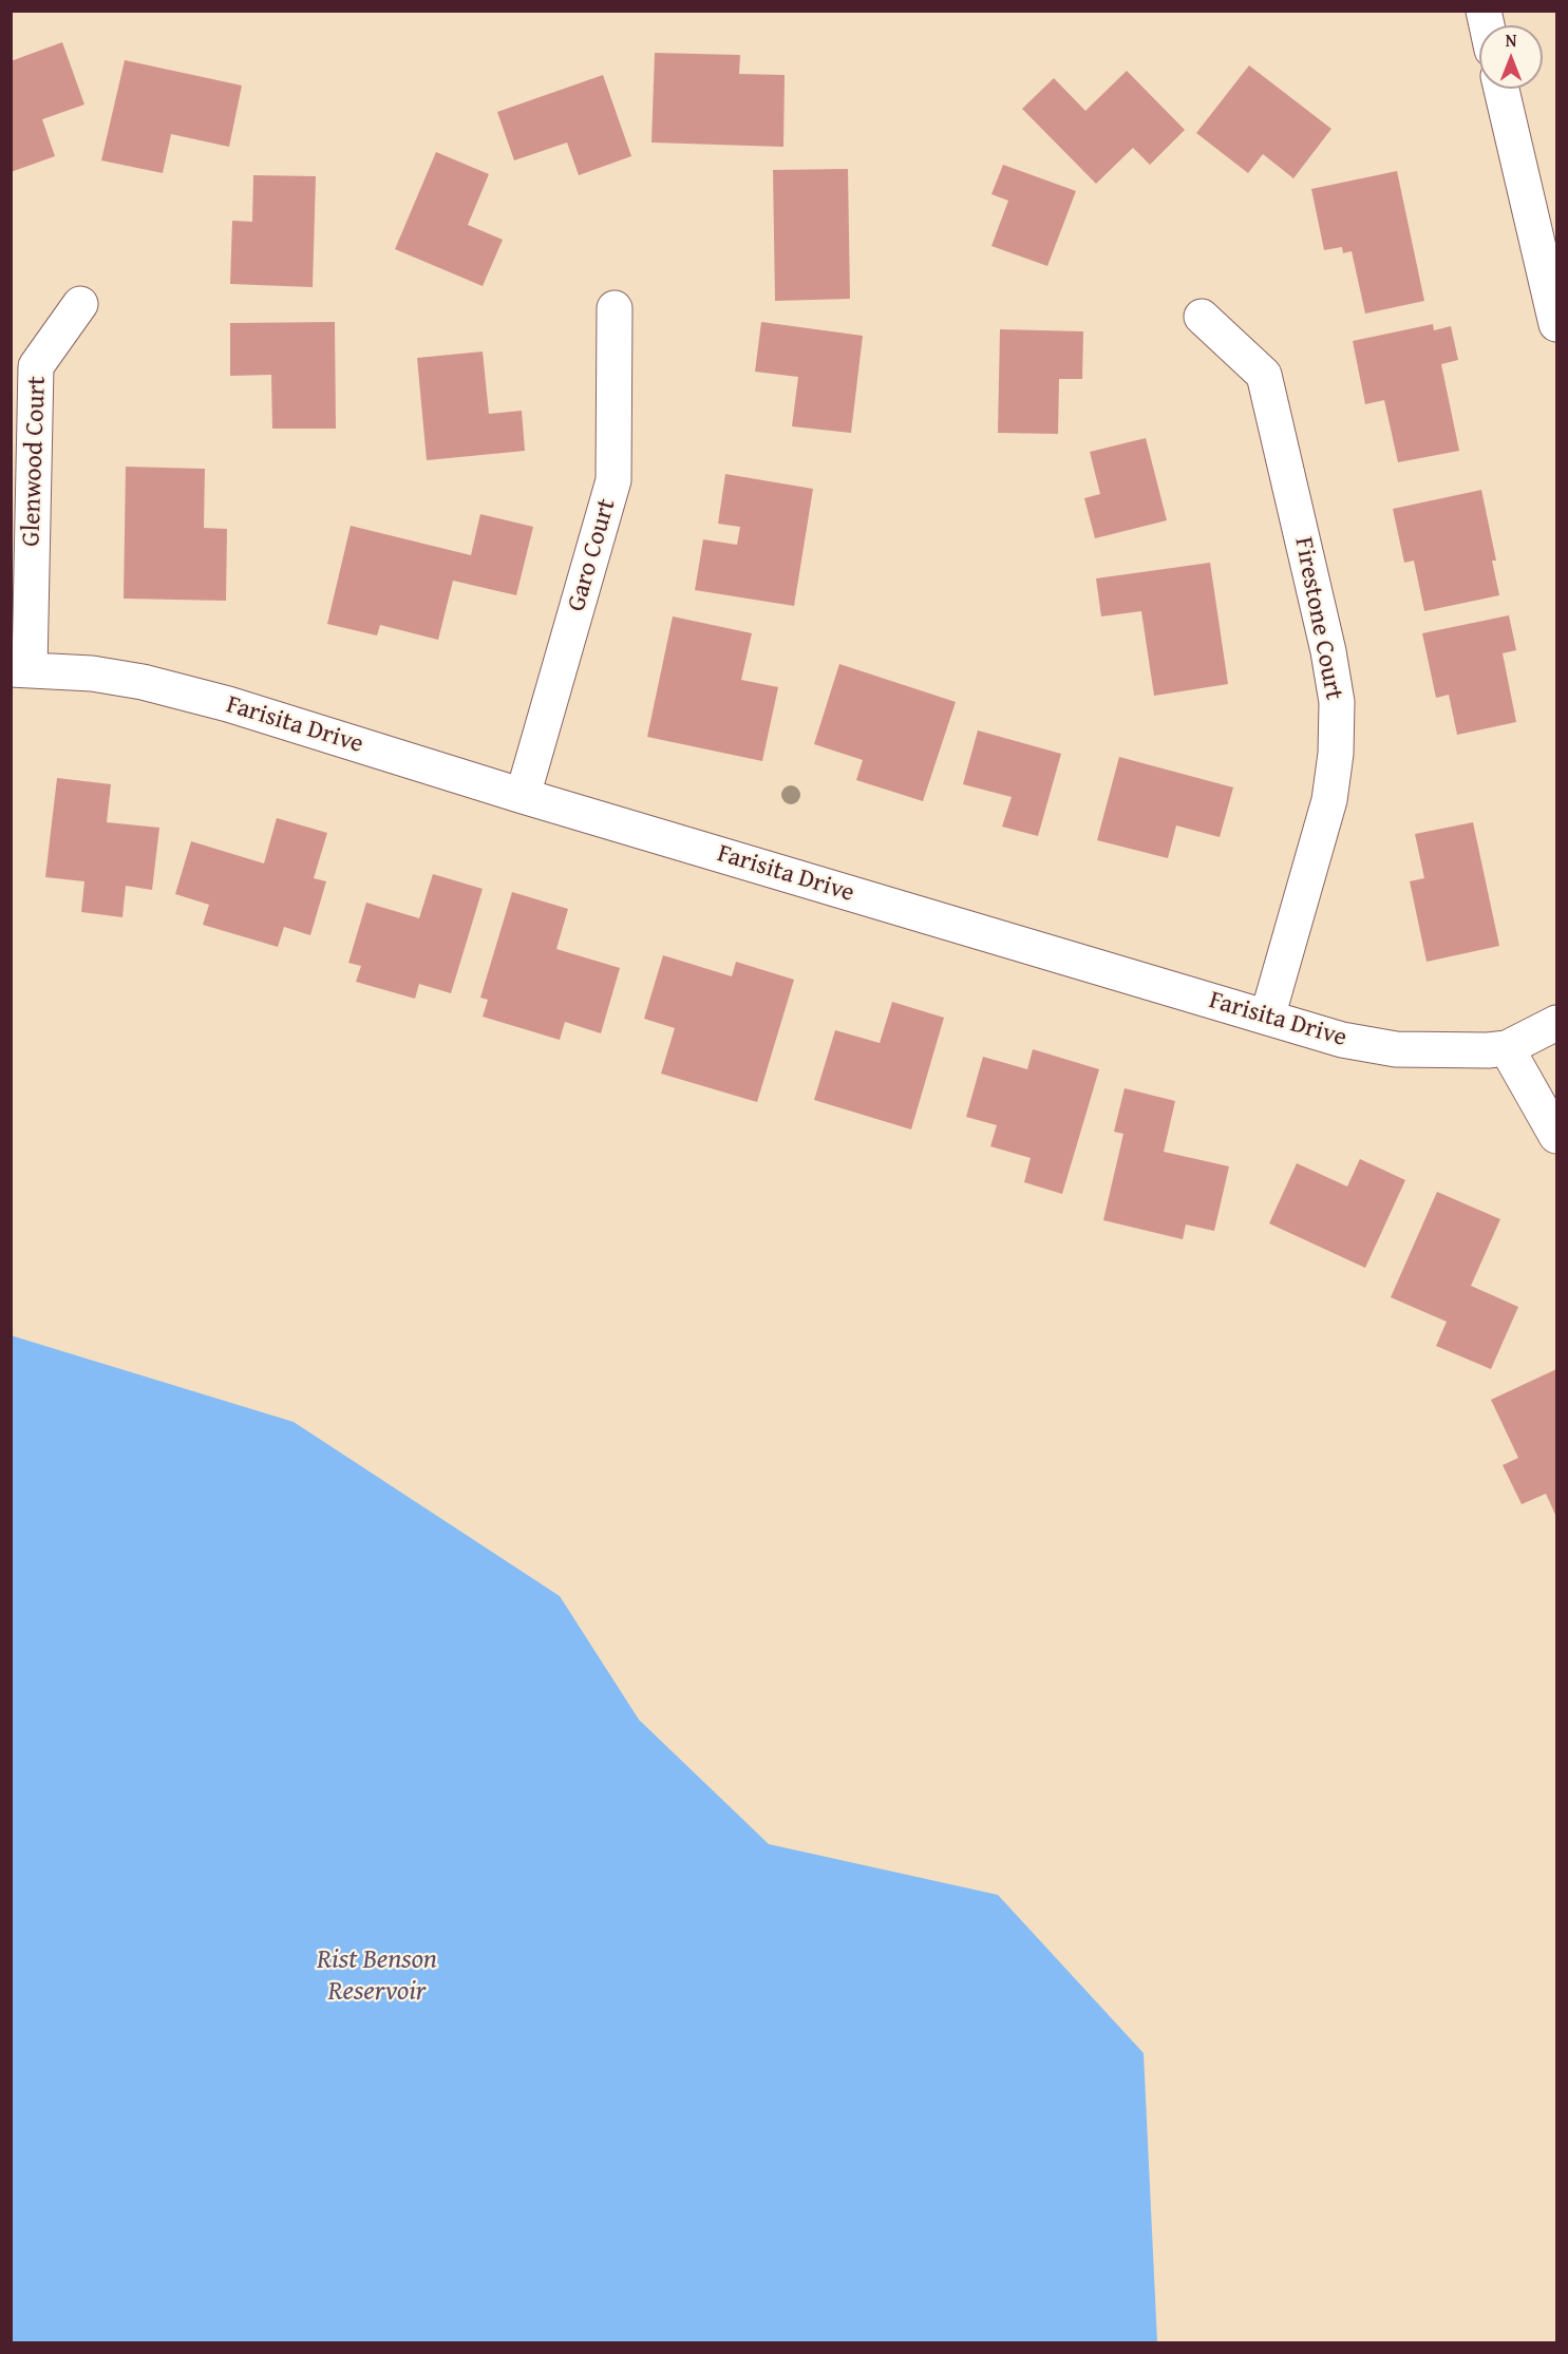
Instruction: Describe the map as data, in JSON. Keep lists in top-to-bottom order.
{
  "streets": {
    "street": [
      "Glenwood Court",
      "Garo Court",
      "Firestone Court",
      "Farisita Drive"
    ]
  },
  "crossings": [
    ["Glenwood Court", "Farisita Drive"],
    ["Garo Court", "Farisita Drive"],
    ["Firestone Court", "Farisita Drive"]
  ],
  "water": ["Rist Benson Reservoir"],
  "north": "top"
}
